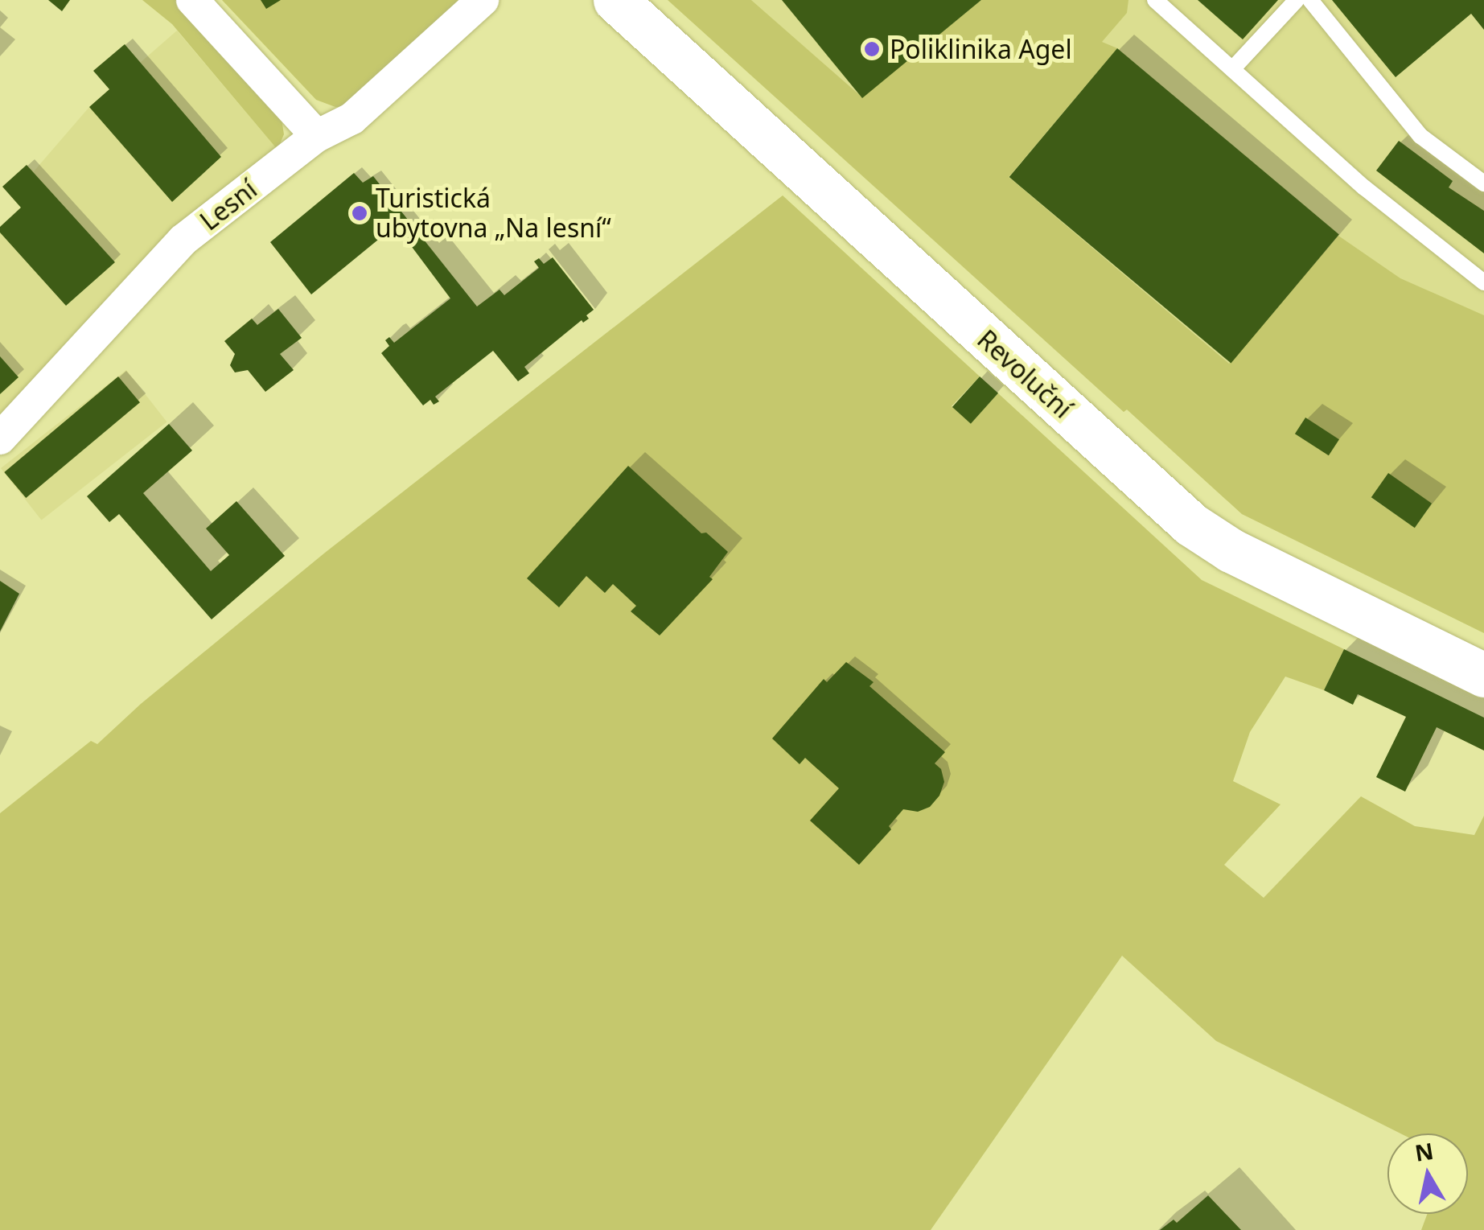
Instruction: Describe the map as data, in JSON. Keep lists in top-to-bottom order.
{
  "streets": {
    "main road": ["Revoluční"],
    "street": ["Lesní"]
  },
  "places": ["Poliklinika Agel", "Turistická ubytovna „Na lesní“"],
  "north": "top"
}
